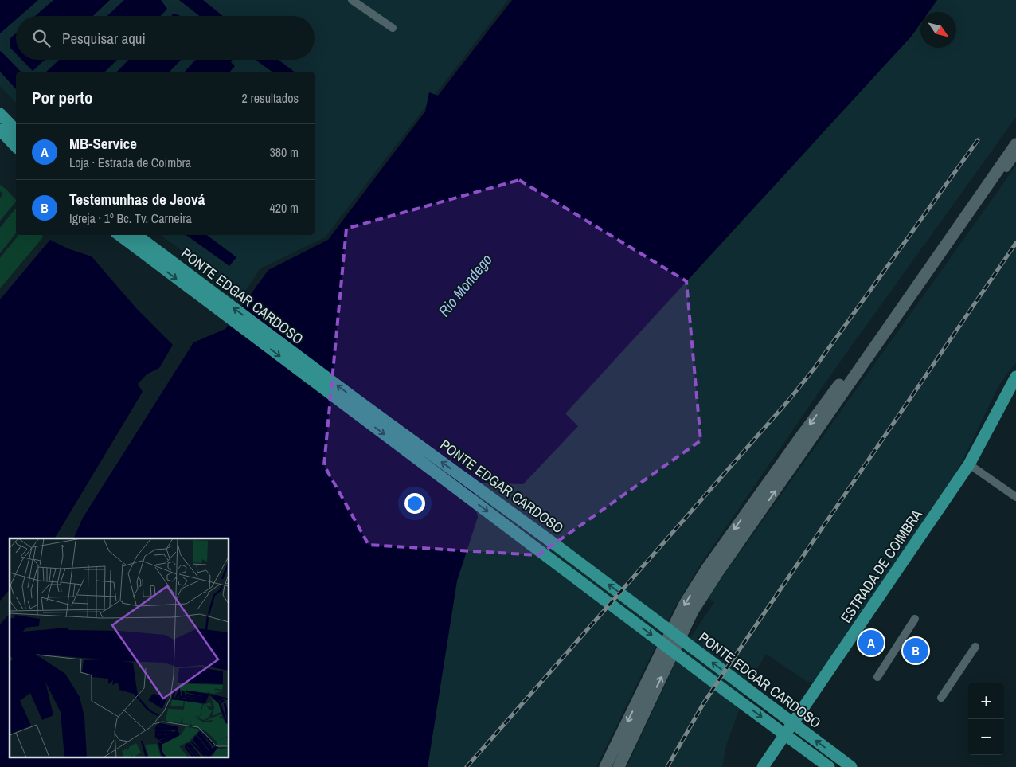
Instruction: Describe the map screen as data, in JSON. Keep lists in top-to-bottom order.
{
  "streets": {
    "main road": ["PONTE EDGAR CARDOSO", "ESTRADA DE COIMBRA"]
  },
  "water": ["Rio Mondego"],
  "north": "bottom right",
  "page": {
    "search": "Pesquisar aqui",
    "heading": ["Por perto", "2 resultados"],
    "list": [
      {
        "mark": "A",
        "name": "MB-Service",
        "note": "Loja · Estrada de Coimbra",
        "value": "380 m"
      },
      {
        "mark": "B",
        "name": "Testemunhas de Jeová",
        "note": "Igreja · 1º Bc. Tv. Carneira",
        "value": "420 m"
      }
    ],
    "pins": ["A", "B"],
    "map_buttons": ["+", "−"]
  }
}
